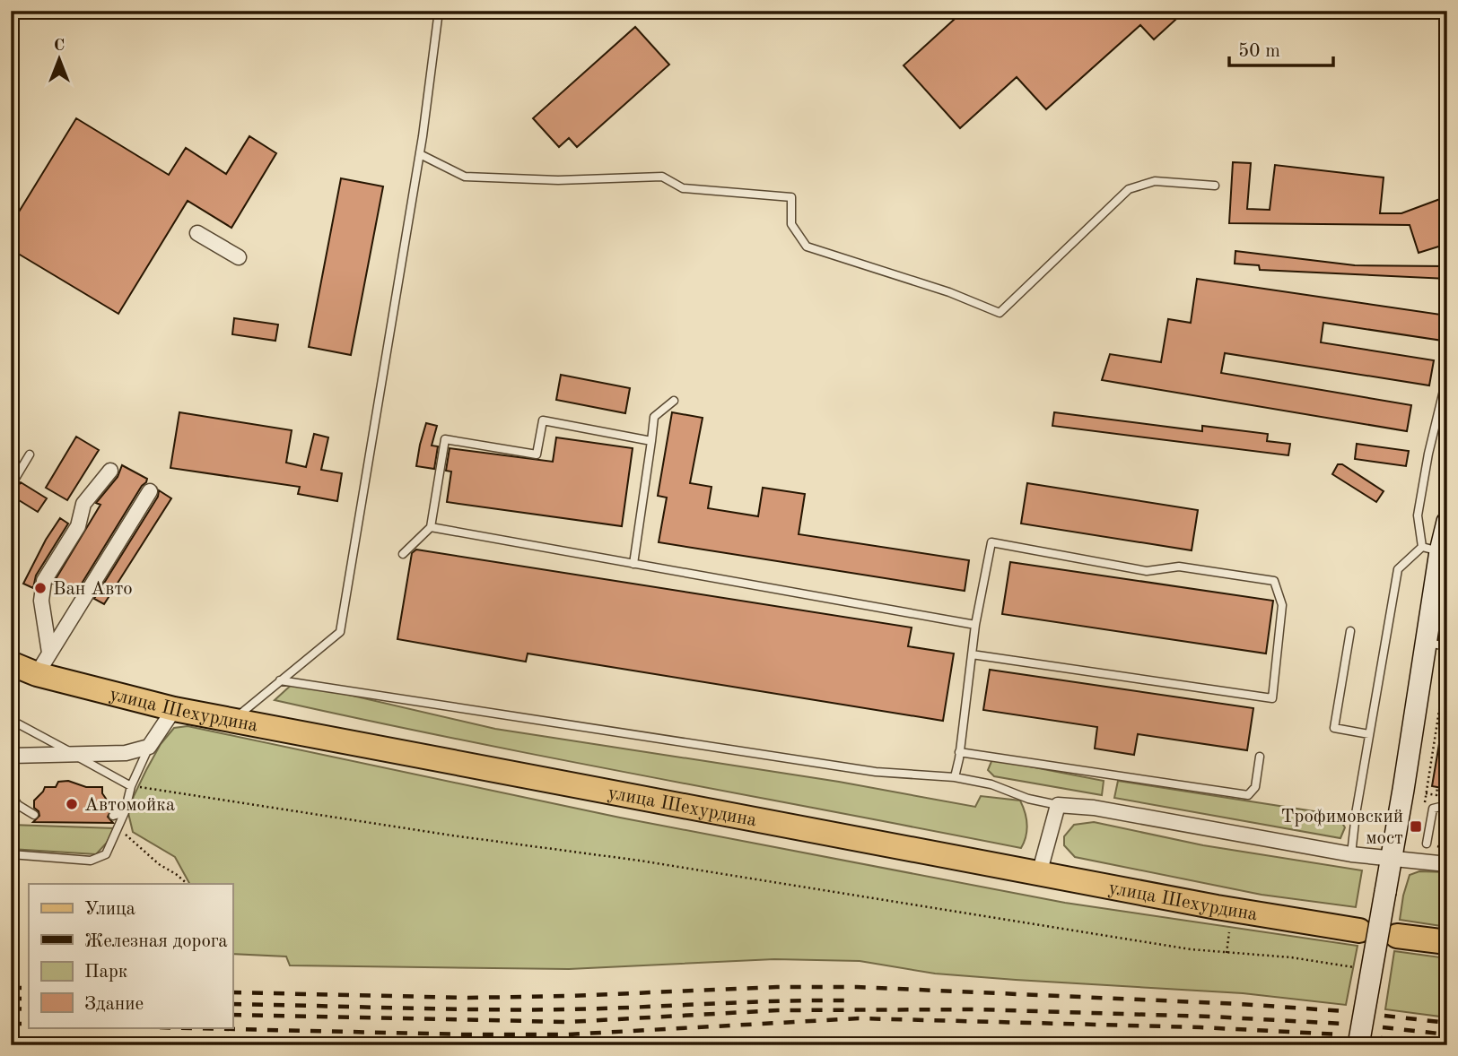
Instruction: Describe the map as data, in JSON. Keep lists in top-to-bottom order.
{
  "streets": {
    "main road": ["улица Шехурдина"]
  },
  "places": {
    "other": ["Ван Авто", "Автомойка"],
    "transit": ["Трофимовский мост"]
  },
  "legend": [
    "Улица",
    "Железная дорога",
    "Парк",
    "Здание"
  ],
  "scale_bar": "50 m",
  "north": "top"
}
